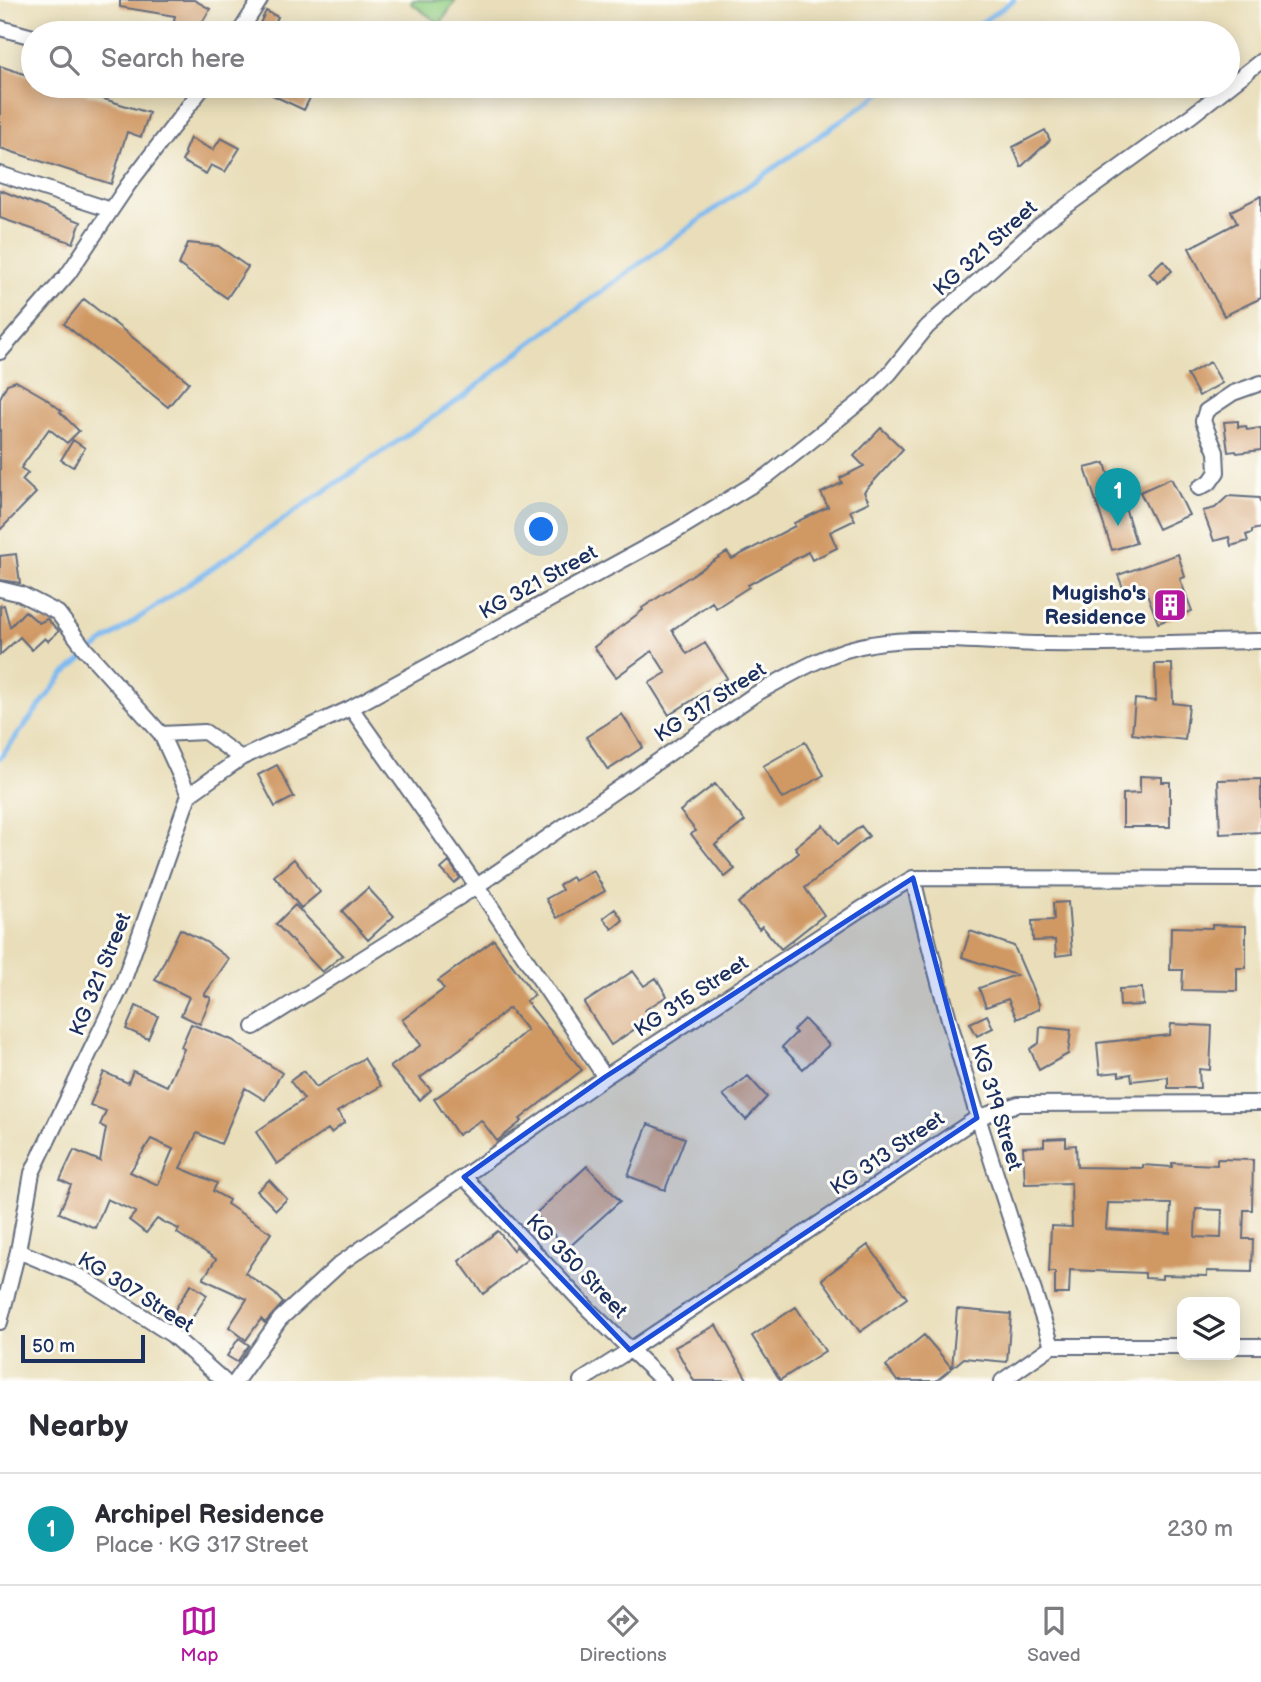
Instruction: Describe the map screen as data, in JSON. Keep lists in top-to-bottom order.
{
  "streets": {
    "street": [
      "KG 321 Street",
      "KG 317 Street",
      "KG 315 Street",
      "KG 319 Street",
      "KG 313 Street",
      "KG 350 Street",
      "KG 307 Street"
    ]
  },
  "crossings": [
    ["KG 321 Street", "KG 307 Street"],
    ["KG 315 Street", "KG 319 Street"],
    ["KG 315 Street", "KG 350 Street"],
    ["KG 319 Street", "KG 313 Street"],
    ["KG 313 Street", "KG 350 Street"]
  ],
  "places": {
    "building": ["Mugisho's Residence"]
  },
  "scale_bar": "50 m",
  "page": {
    "search": "Search here",
    "pins": "1",
    "scale": "50 m",
    "heading": "Nearby",
    "list": [
      {
        "mark": "1",
        "name": "Archipel Residence",
        "note": "Place · KG 317 Street",
        "value": "230 m"
      }
    ],
    "nav": ["Map", "Directions", "Saved"]
  }
}
